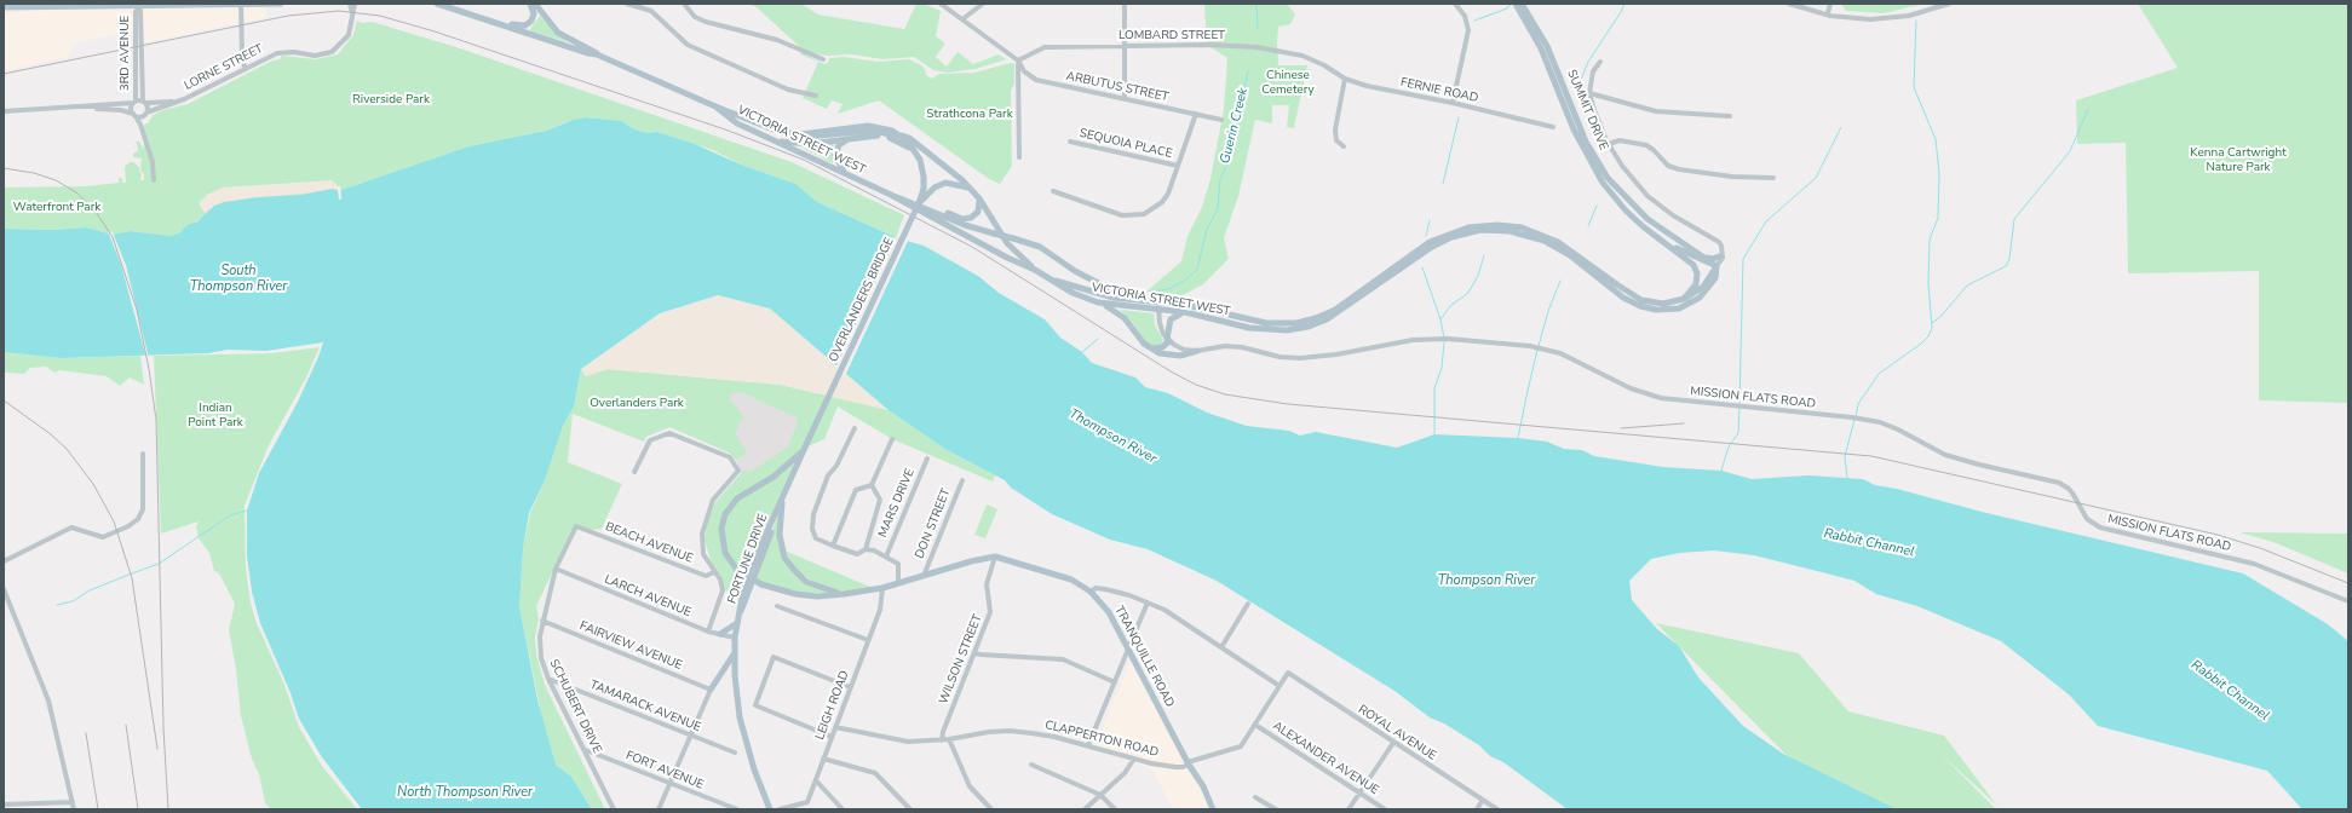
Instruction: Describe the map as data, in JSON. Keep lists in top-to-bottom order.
{
  "streets": {
    "main road": [
      "SUMMIT DRIVE",
      "VICTORIA STREET WEST",
      "OVERLANDERS BRIDGE",
      "FORTUNE DRIVE",
      "TRANQUILLE ROAD"
    ],
    "street": [
      "LOMBARD STREET",
      "3RD AVENUE",
      "LORNE STREET",
      "ARBUTUS STREET",
      "FERNIE ROAD",
      "SEQUOIA PLACE",
      "MISSION FLATS ROAD",
      "MARS DRIVE",
      "DON STREET",
      "BEACH AVENUE",
      "LARCH AVENUE",
      "FAIRVIEW AVENUE",
      "WILSON STREET",
      "LEIGH ROAD",
      "SCHUBERT DRIVE",
      "TAMARACK AVENUE",
      "ROYAL AVENUE",
      "CLAPPERTON ROAD",
      "ALEXANDER AVENUE",
      "FORT AVENUE"
    ]
  },
  "crossings": [
    ["LOMBARD STREET", "ARBUTUS STREET"],
    ["LOMBARD STREET", "FERNIE ROAD"],
    ["3RD AVENUE", "LORNE STREET"],
    ["SUMMIT DRIVE", "VICTORIA STREET WEST"],
    ["VICTORIA STREET WEST", "OVERLANDERS BRIDGE"],
    ["OVERLANDERS BRIDGE", "FORTUNE DRIVE"],
    ["BEACH AVENUE", "SCHUBERT DRIVE"],
    ["FORTUNE DRIVE", "LARCH AVENUE"],
    ["LARCH AVENUE", "SCHUBERT DRIVE"],
    ["FAIRVIEW AVENUE", "SCHUBERT DRIVE"],
    ["TRANQUILLE ROAD", "WILSON STREET"],
    ["TRANQUILLE ROAD", "CLAPPERTON ROAD"],
    ["WILSON STREET", "CLAPPERTON ROAD"],
    ["LEIGH ROAD", "CLAPPERTON ROAD"],
    ["SCHUBERT DRIVE", "TAMARACK AVENUE"],
    ["SCHUBERT DRIVE", "FORT AVENUE"],
    ["ROYAL AVENUE", "CLAPPERTON ROAD"],
    ["CLAPPERTON ROAD", "ALEXANDER AVENUE"]
  ],
  "water": [
    "Guerin Creek",
    "South Thompson River",
    "Thompson River",
    "Rabbit Channel",
    "North Thompson River"
  ],
  "parks": [
    "Chinese Cemetery",
    "Riverside Park",
    "Strathcona Park",
    "Kenna Cartwright Nature Park",
    "Waterfront Park",
    "Overlanders Park",
    "Indian Point Park"
  ]
}
